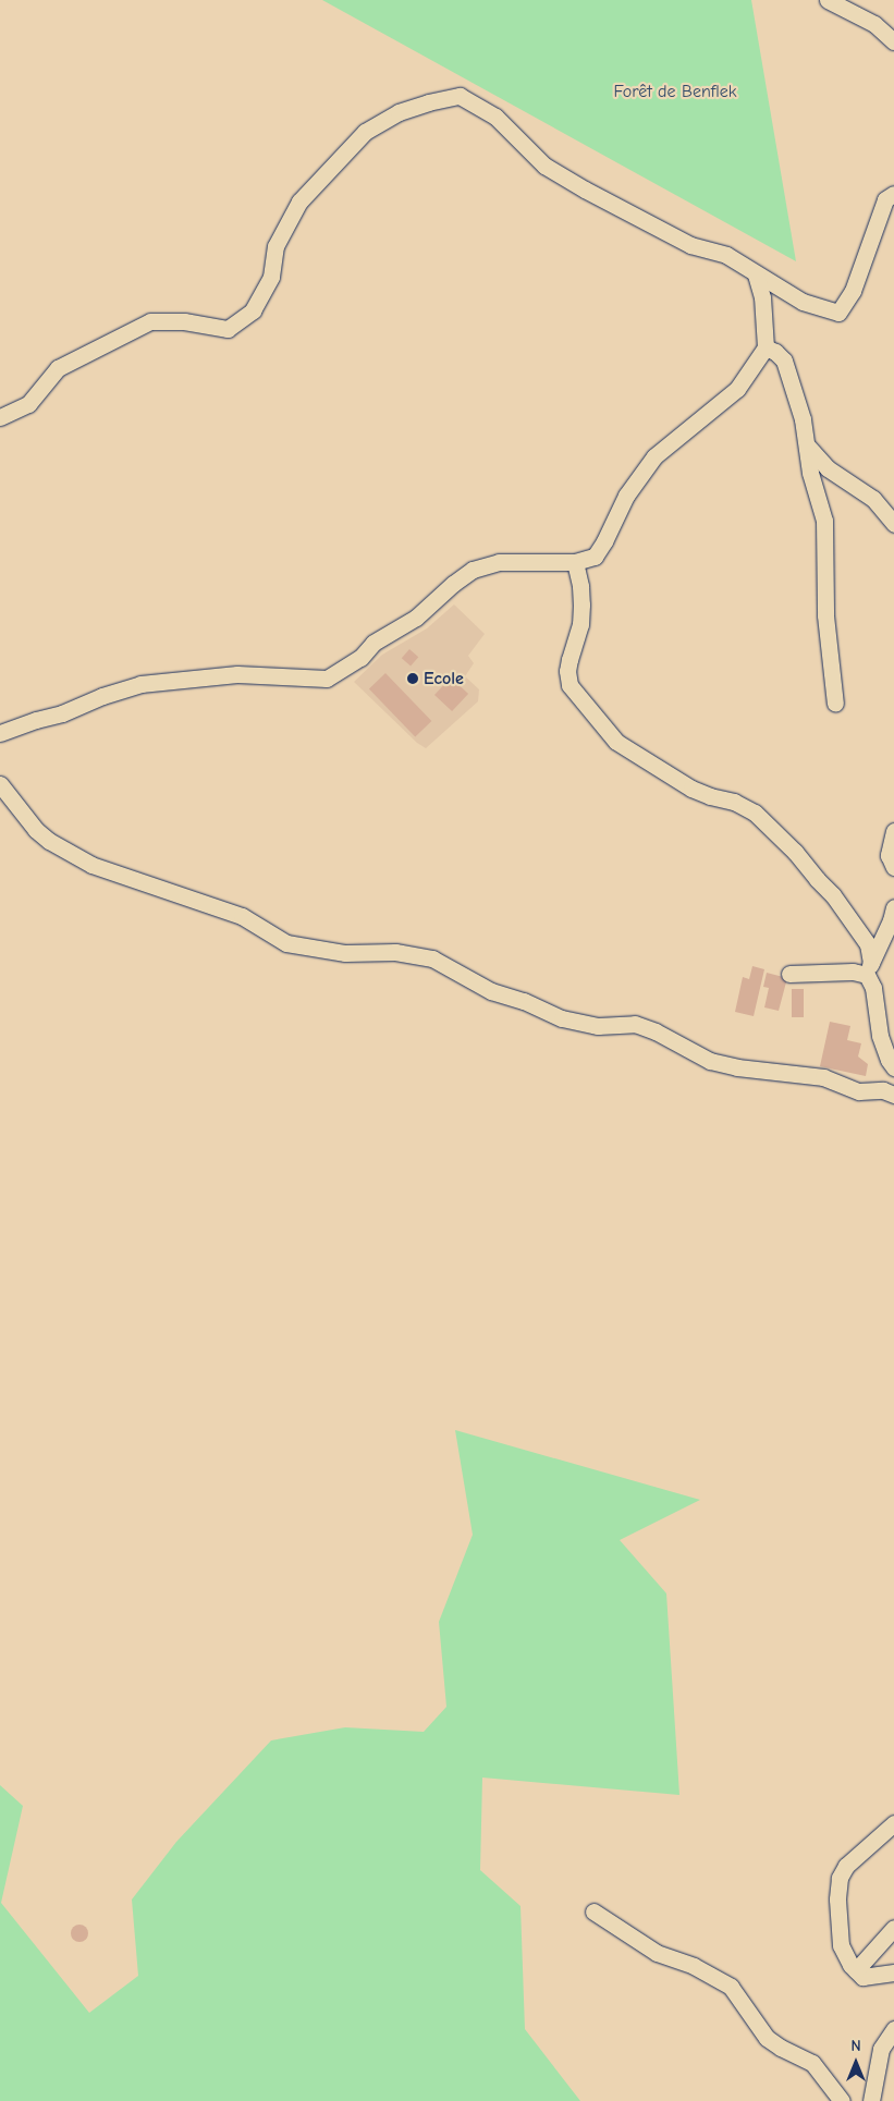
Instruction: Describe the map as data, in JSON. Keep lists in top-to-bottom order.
{
  "parks": ["Forêt de Benflek"],
  "places": ["Ecole"],
  "north": "top"
}
